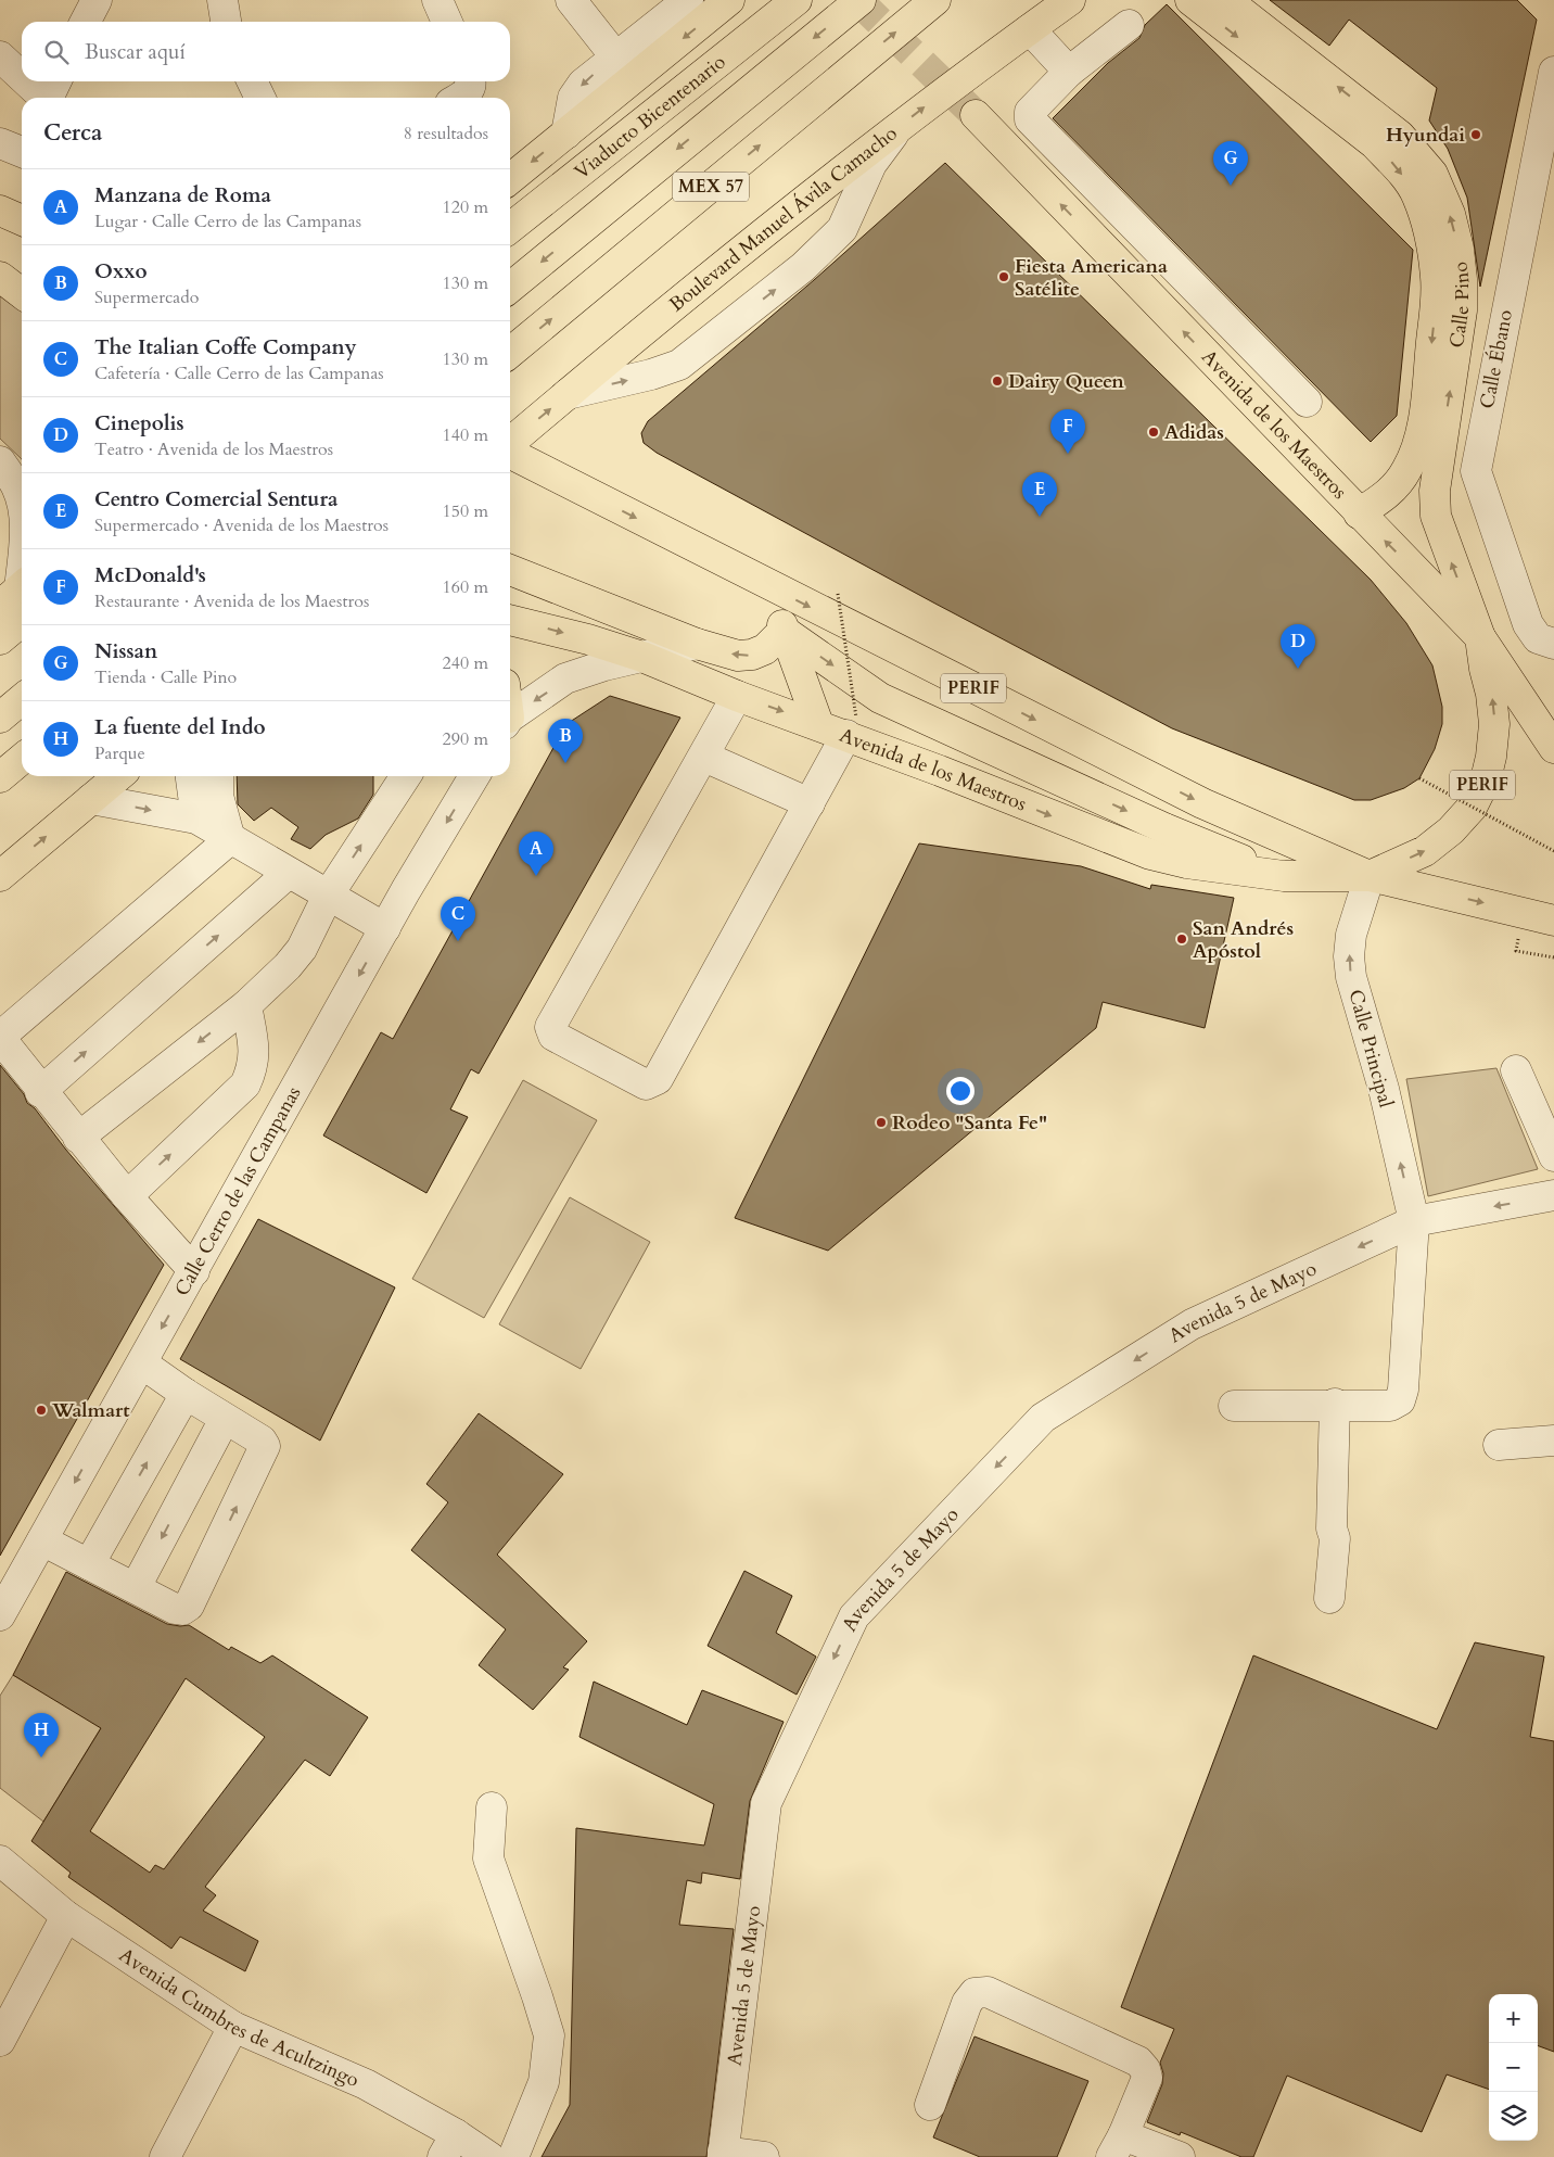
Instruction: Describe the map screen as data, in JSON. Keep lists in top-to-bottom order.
{
  "streets": {
    "main road": [
      "Viaducto Bicentenario",
      "MEX 57",
      "Boulevard Manuel Ávila Camacho",
      "Calle Pino",
      "Avenida de los Maestros",
      "PERIF"
    ],
    "street": [
      "Calle Ébano",
      "Calle Principal",
      "Calle Cerro de las Campanas",
      "Avenida 5 de Mayo",
      "Avenida Cumbres de Acultzingo"
    ]
  },
  "crossings": [
    ["Calle Pino", "Avenida de los Maestros"],
    ["Calle Pino", "PERIF"],
    ["Avenida de los Maestros", "PERIF"],
    ["Avenida de los Maestros", "Calle Principal"],
    ["PERIF", "Calle Principal"],
    ["Calle Principal", "Avenida 5 de Mayo"]
  ],
  "one_way": ["Calle Principal", "Avenida 5 de Mayo"],
  "places": [
    "Hyundai",
    "Fiesta Americana Satélite",
    "Dairy Queen",
    "Adidas",
    "San Andrés Apóstol",
    "Rodeo \"Santa Fe\"",
    "Walmart"
  ],
  "page": {
    "search": "Buscar aquí",
    "heading": ["Cerca", "8 resultados"],
    "pins": [
      "G",
      "F",
      "E",
      "D",
      "B",
      "A",
      "C",
      "H"
    ],
    "list": [
      {
        "mark": "A",
        "name": "Manzana de Roma",
        "note": "Lugar · Calle Cerro de las Campanas",
        "value": "120 m"
      },
      {
        "mark": "B",
        "name": "Oxxo",
        "note": "Supermercado",
        "value": "130 m"
      },
      {
        "mark": "C",
        "name": "The Italian Coffe Company",
        "note": "Cafetería · Calle Cerro de las Campanas",
        "value": "130 m"
      },
      {
        "mark": "D",
        "name": "Cinepolis",
        "note": "Teatro · Avenida de los Maestros",
        "value": "140 m"
      },
      {
        "mark": "E",
        "name": "Centro Comercial Sentura",
        "note": "Supermercado · Avenida de los Maestros",
        "value": "150 m"
      },
      {
        "mark": "F",
        "name": "McDonald's",
        "note": "Restaurante · Avenida de los Maestros",
        "value": "160 m"
      },
      {
        "mark": "G",
        "name": "Nissan",
        "note": "Tienda · Calle Pino",
        "value": "240 m"
      },
      {
        "mark": "H",
        "name": "La fuente del Indo",
        "note": "Parque",
        "value": "290 m"
      }
    ],
    "map_buttons": ["+", "−"]
  }
}
